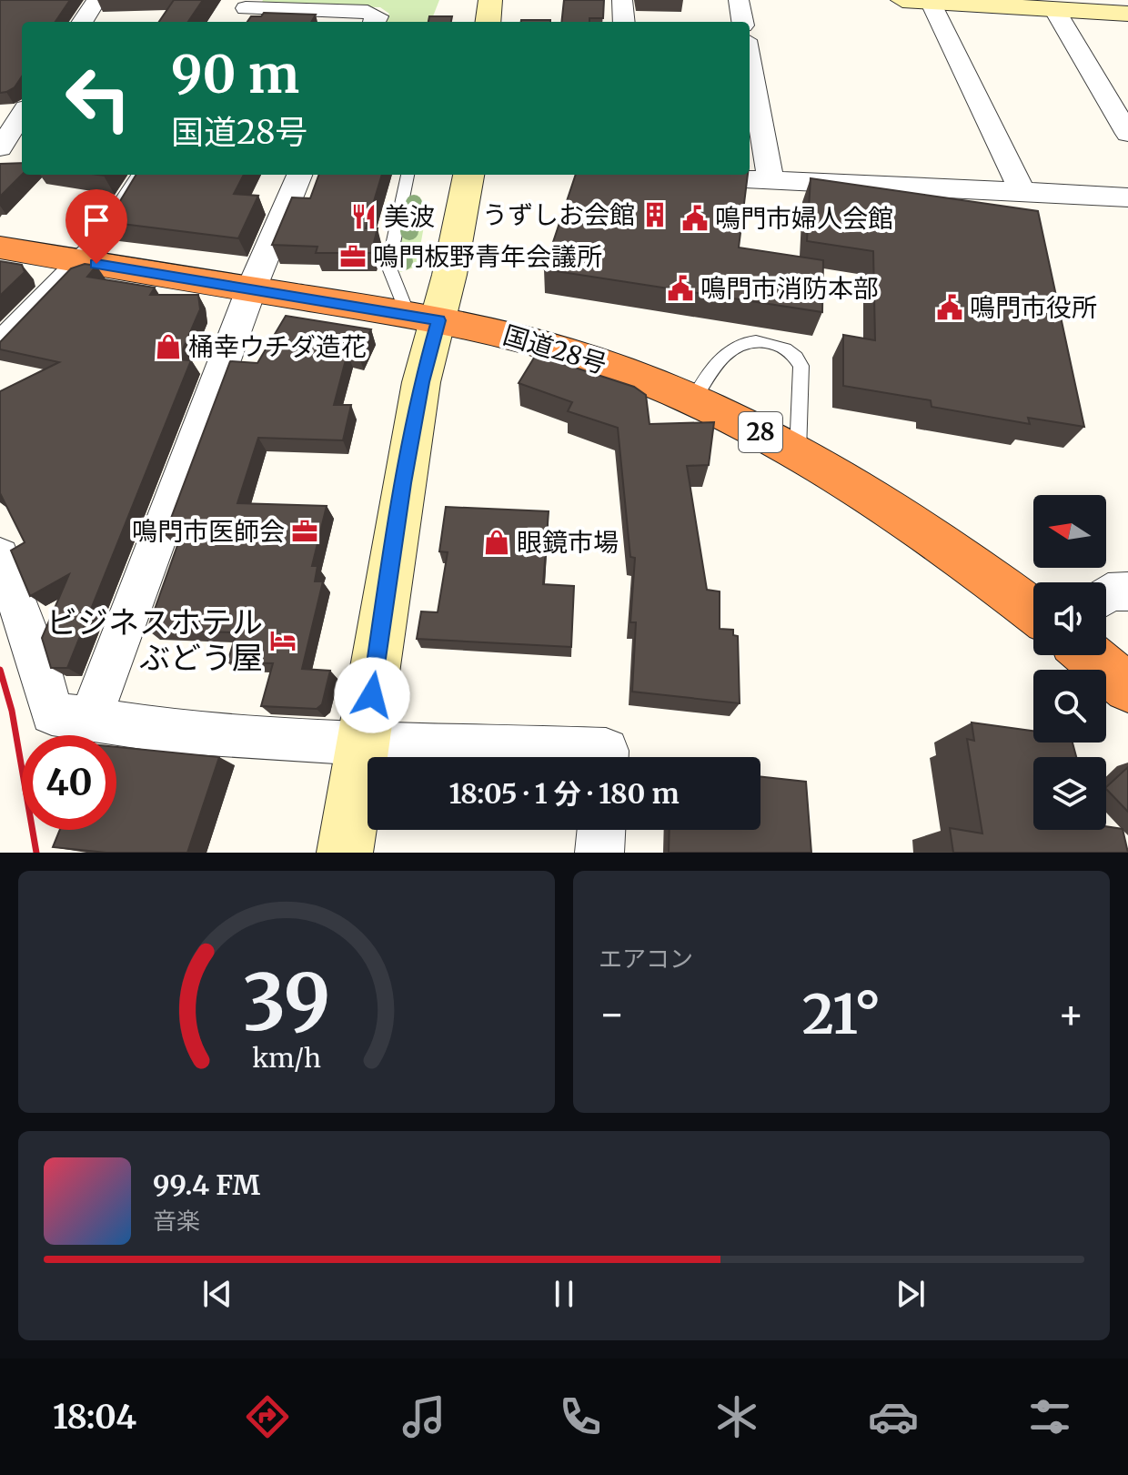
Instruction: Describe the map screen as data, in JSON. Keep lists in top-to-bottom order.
{
  "streets": {
    "highway": ["国道28号", "28"]
  },
  "places": {
    "building": ["うずしお会館"],
    "restaurant": ["美波"],
    "public building": ["鳴門市婦人会館", "鳴門市消防本部", "鳴門市役所"],
    "office": ["鳴門板野青年会議所", "鳴門市医師会"],
    "shop": ["桶幸ウチダ造花", "眼鏡市場"],
    "hotel": ["ビジネスホテル ぶどう屋"]
  },
  "north": "left",
  "page": {
    "turn": ["90 m", "国道28号"],
    "limit": "40",
    "trip": "18:05 · 1 分 · 180 m",
    "tile": "エアコン",
    "heat": ["−", "21°", "+"],
    "song": ["99.4 FM", "音楽"],
    "tabs": "18:04",
    "gauge": ["39", "km/h"]
  }
}
